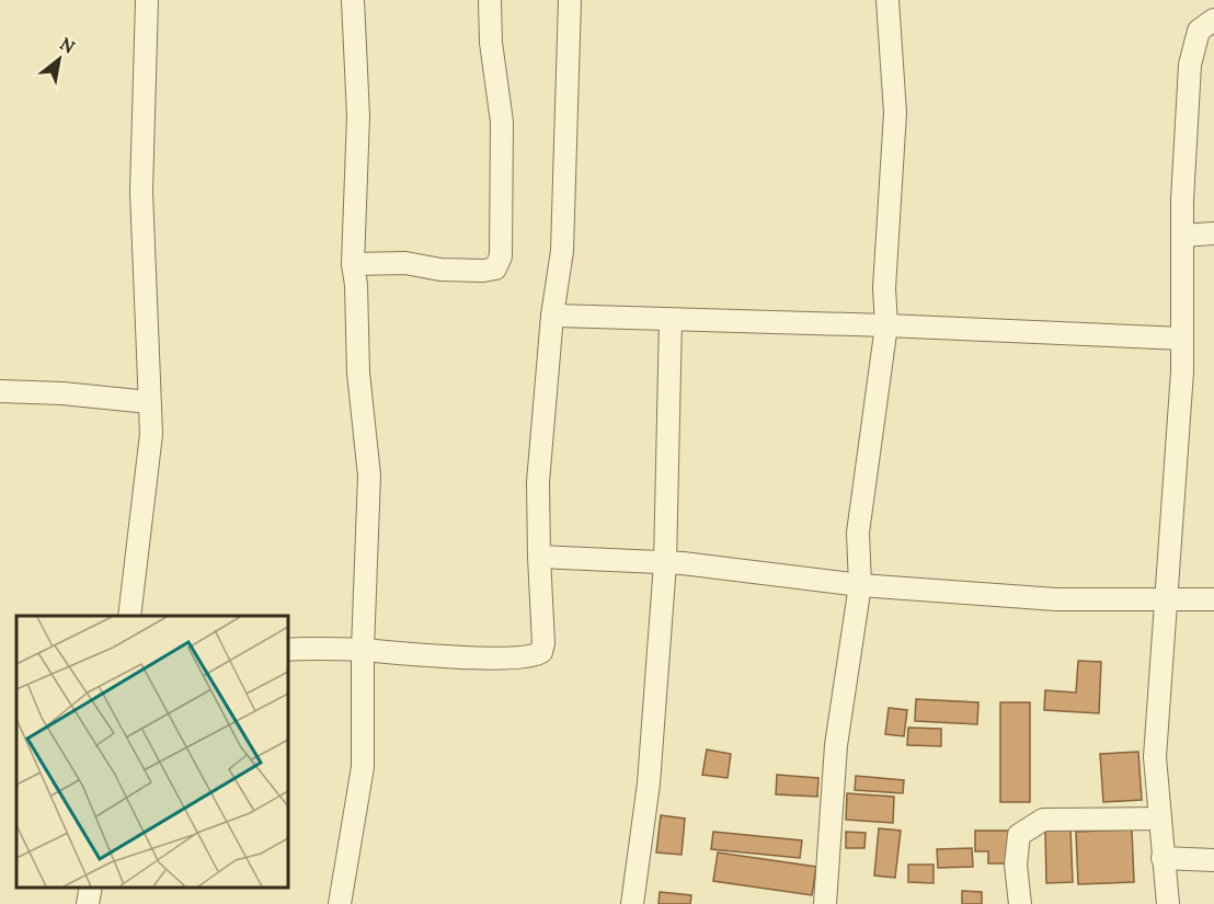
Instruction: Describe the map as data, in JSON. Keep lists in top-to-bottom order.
{
  "north": "top right"
}
